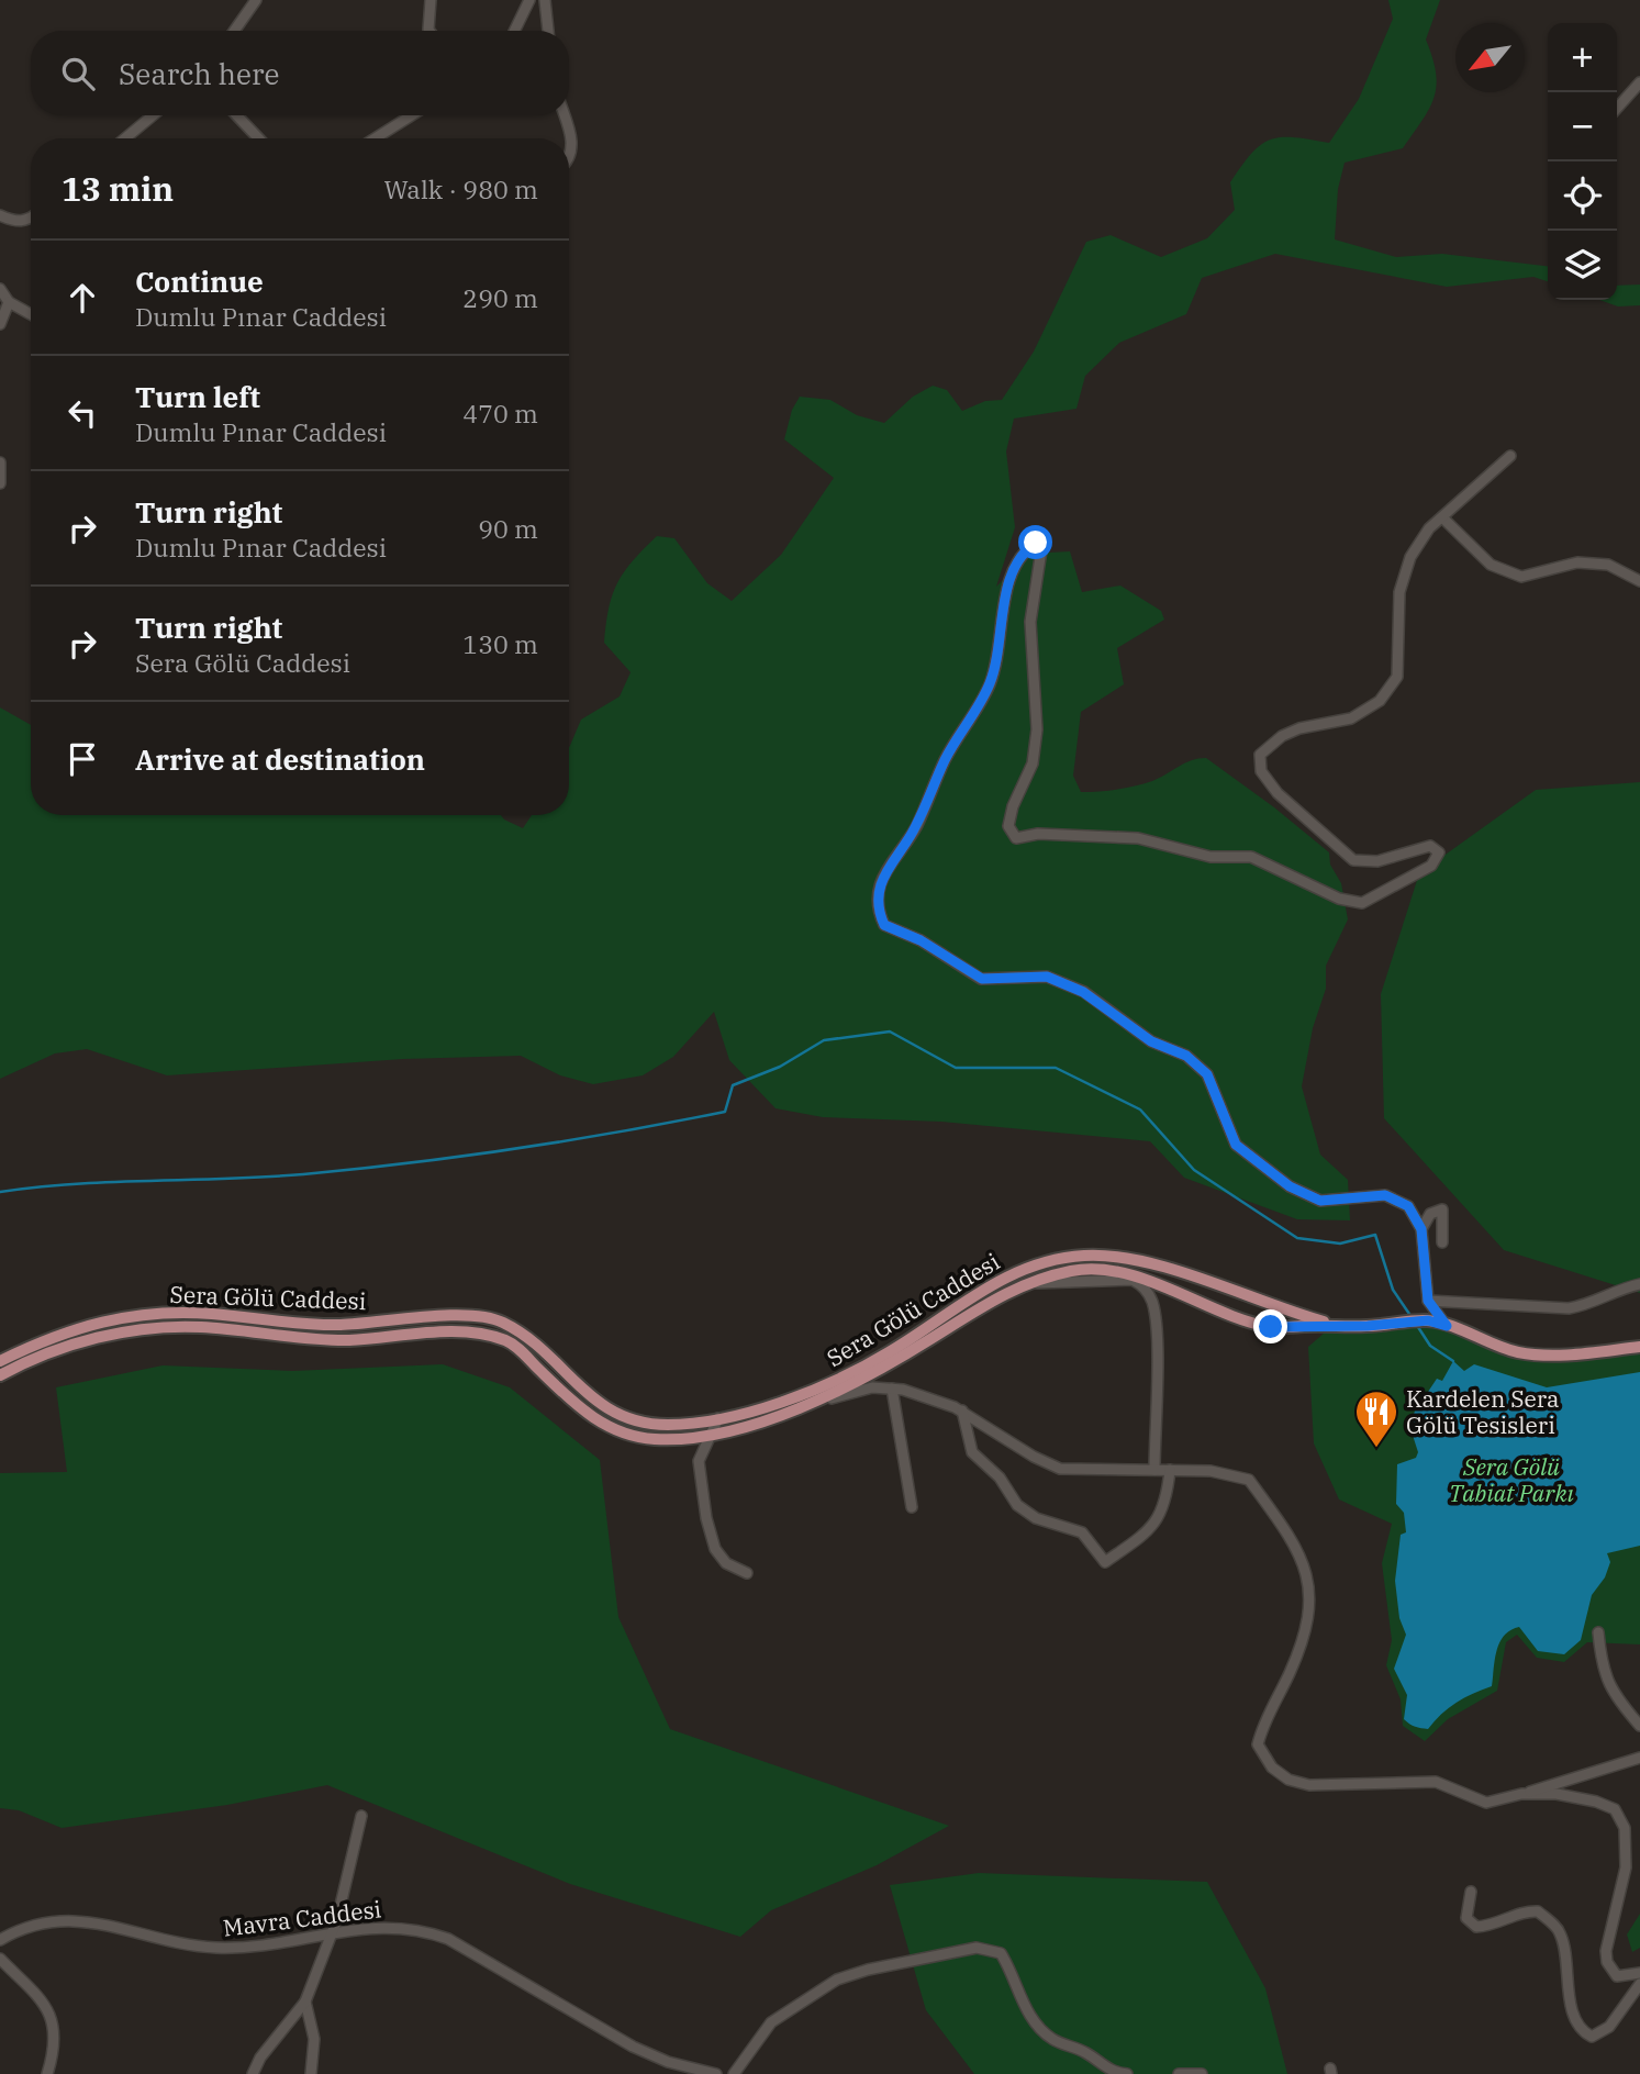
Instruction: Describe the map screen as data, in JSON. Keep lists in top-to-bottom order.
{
  "streets": {
    "main road": ["Sera Gölü Caddesi"],
    "street": ["Mavra Caddesi"]
  },
  "parks": ["Sera Gölü Tabiat Parkı"],
  "places": {
    "restaurant": ["Kardelen Sera Gölü Tesisleri"]
  },
  "north": "bottom left",
  "page": {
    "map_buttons": ["+", "−"],
    "search": "Search here",
    "heading": ["13 min", "Walk · 980 m"],
    "list": [
      ["Continue", "Dumlu Pınar Caddesi", "290 m"],
      ["Turn left", "Dumlu Pınar Caddesi", "470 m"],
      ["Turn right", "Dumlu Pınar Caddesi", "90 m"],
      ["Turn right", "Sera Gölü Caddesi", "130 m"],
      "Arrive at destination"
    ]
  }
}
